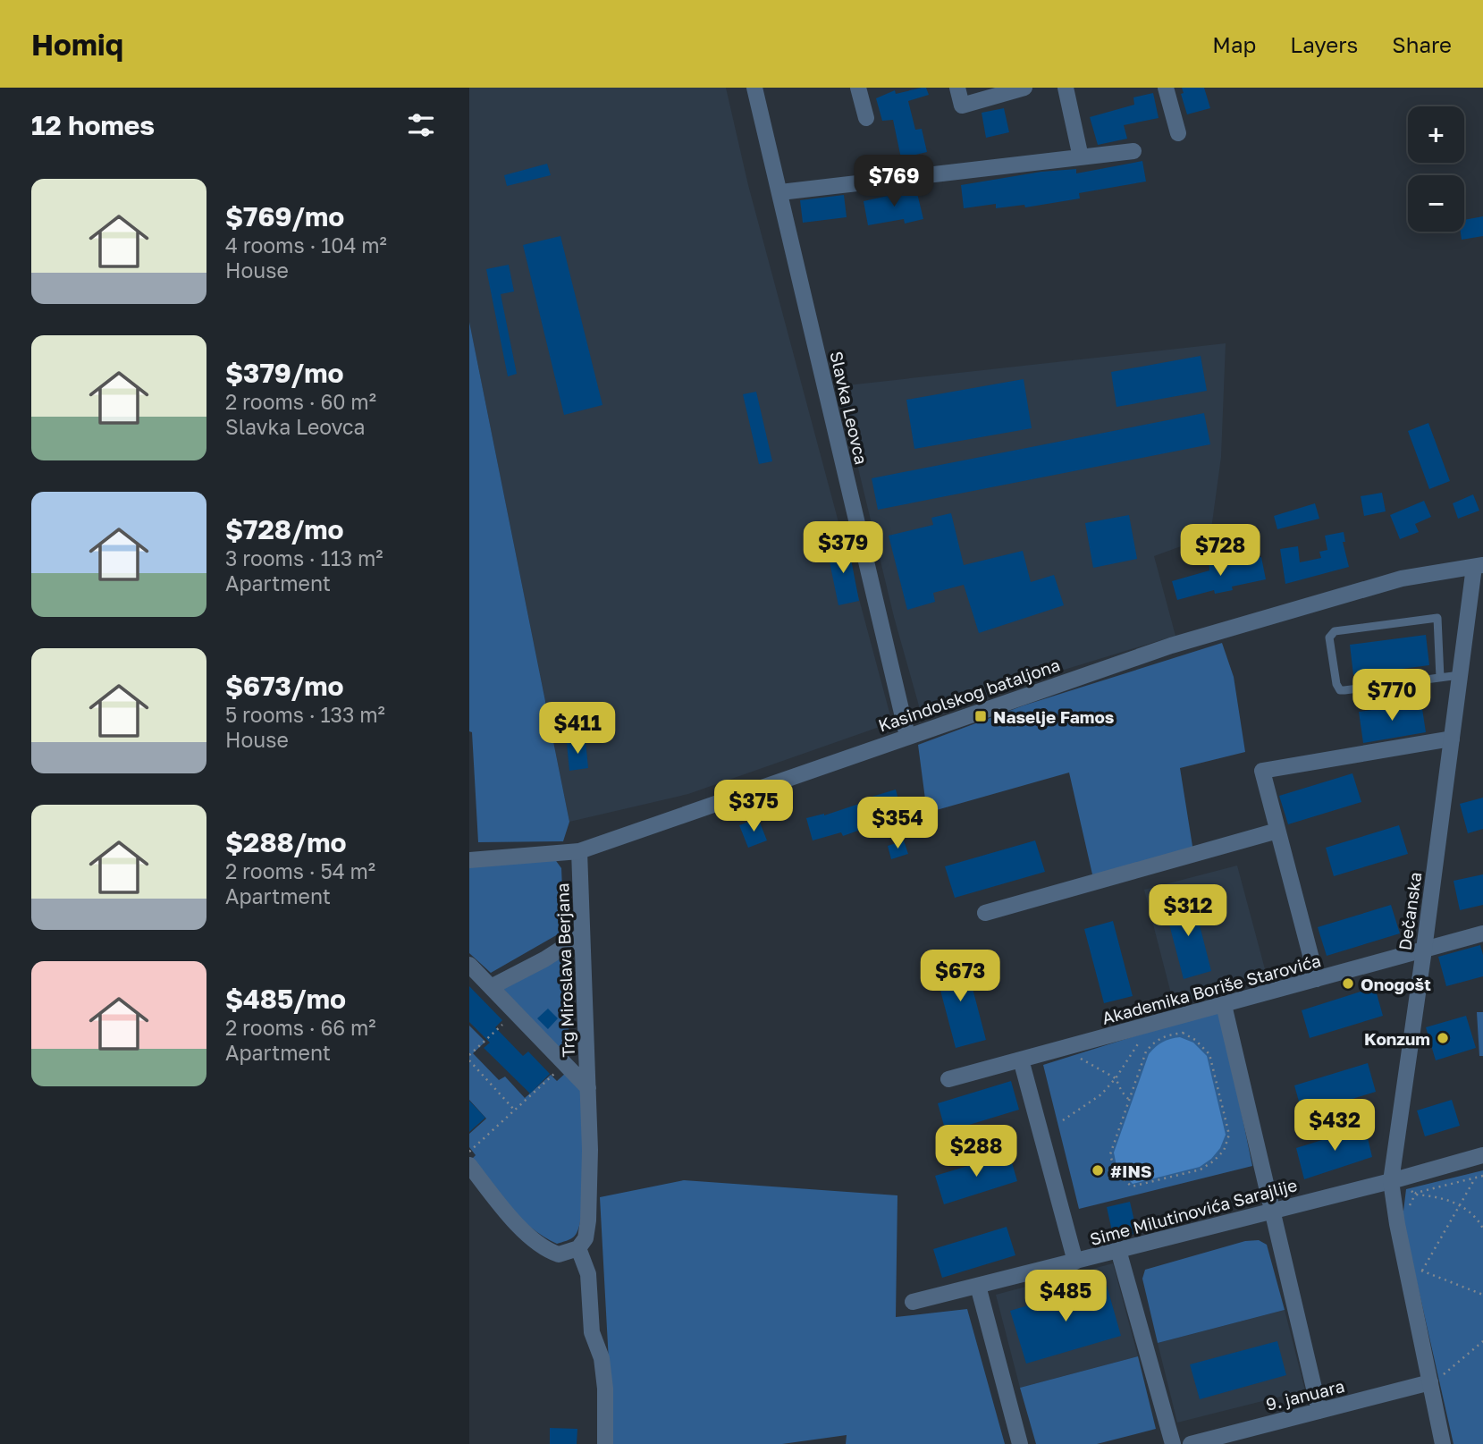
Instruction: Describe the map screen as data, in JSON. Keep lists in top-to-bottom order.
{
  "streets": {
    "street": [
      "Slavka Leovca",
      "Kasindolskog bataljona",
      "Dečanska",
      "Trg Miroslava Berjana",
      "Akademika Boriše Starovića",
      "Sime Milutinovića Sarajlije",
      "9. januara"
    ]
  },
  "crossings": [
    ["Slavka Leovca", "Kasindolskog bataljona"],
    ["Kasindolskog bataljona", "Dečanska"],
    ["Kasindolskog bataljona", "Trg Miroslava Berjana"],
    ["Dečanska", "Akademika Boriše Starovića"],
    ["Dečanska", "Sime Milutinovića Sarajlije"],
    ["Dečanska", "9. januara"]
  ],
  "places": {
    "transit": ["Naselje Famos"],
    "other": ["Onogošt", "Konzum", "#INS"]
  },
  "page": {
    "header": "Homiq",
    "nav": ["Map", "Layers", "Share"],
    "heading": "12 homes",
    "map_buttons": ["+", "−"],
    "price": [
      "$769",
      "$379",
      "$728",
      "$770",
      "$411",
      "$375",
      "$354",
      "$312",
      "$673",
      "$432",
      "$288",
      "$485"
    ],
    "list": [
      {
        "name": "$769/mo",
        "note": "4 rooms · 104 m² · House"
      },
      {
        "name": "$379/mo",
        "note": "2 rooms · 60 m² · Slavka Leovca"
      },
      {
        "name": "$728/mo",
        "note": "3 rooms · 113 m² · Apartment"
      },
      {
        "name": "$673/mo",
        "note": "5 rooms · 133 m² · House"
      },
      {
        "name": "$288/mo",
        "note": "2 rooms · 54 m² · Apartment"
      },
      {
        "name": "$485/mo",
        "note": "2 rooms · 66 m² · Apartment"
      }
    ]
  }
}
